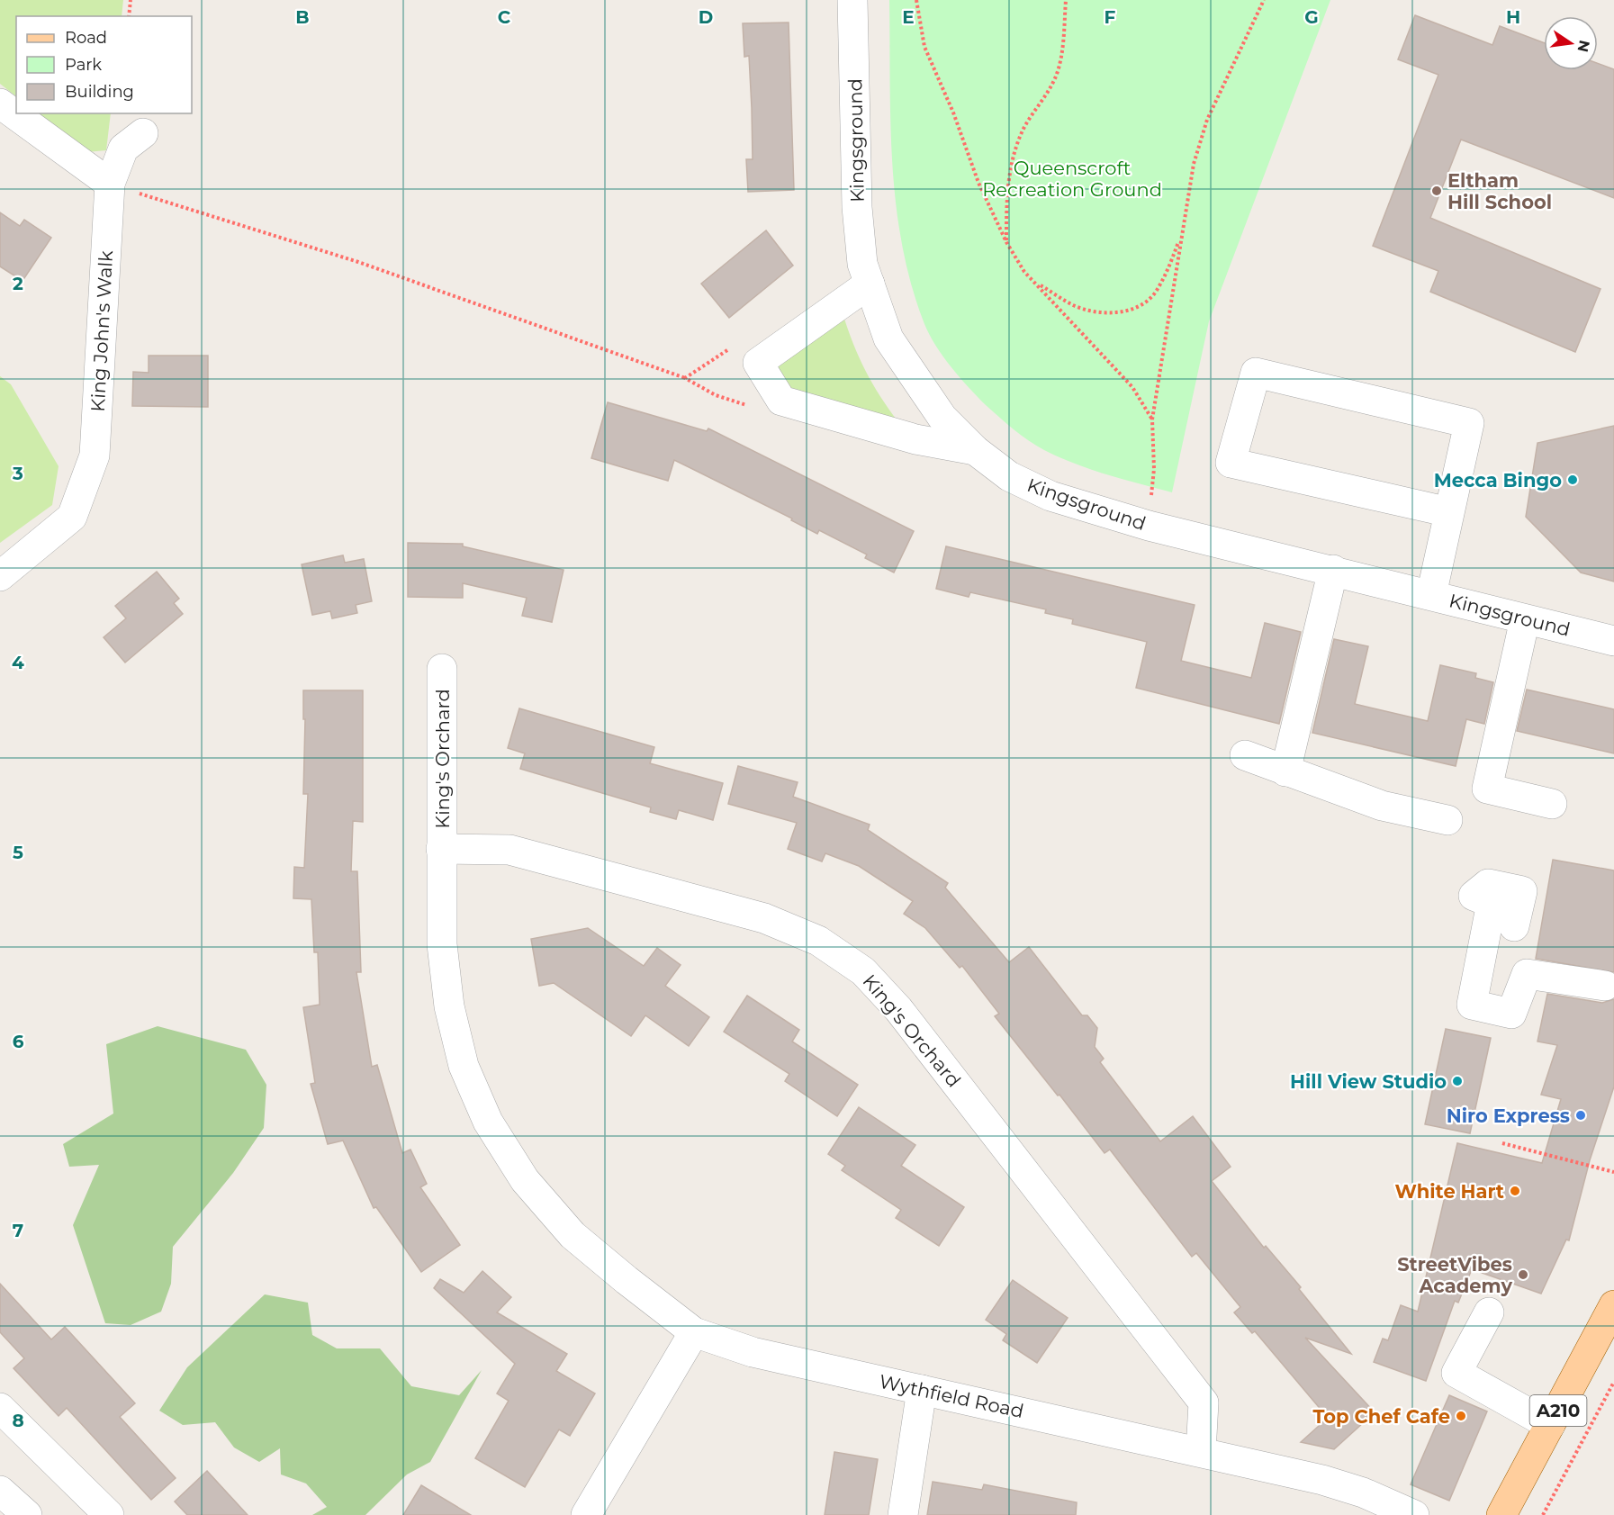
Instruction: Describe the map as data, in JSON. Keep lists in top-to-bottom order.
{
  "streets": {
    "main road": ["A210"],
    "street": [
      "Kingsground",
      "King John's Walk",
      "King's Orchard",
      "Wythfield Road"
    ]
  },
  "crossings": [
    ["King's Orchard", "Wythfield Road"]
  ],
  "parks": ["Queenscroft Recreation Ground"],
  "places": [
    "Eltham Hill School",
    "Mecca Bingo",
    "Hill View Studio",
    "Niro Express",
    "White Hart",
    "StreetVibes Academy",
    "Top Chef Cafe"
  ],
  "legend": ["Road", "Park", "Building"],
  "north": "right",
  "grid": {
    "columns": [
      "B",
      "C",
      "D",
      "E",
      "F",
      "G",
      "H"
    ],
    "rows": [
      "2",
      "3",
      "4",
      "5",
      "6",
      "7",
      "8"
    ]
  }
}
